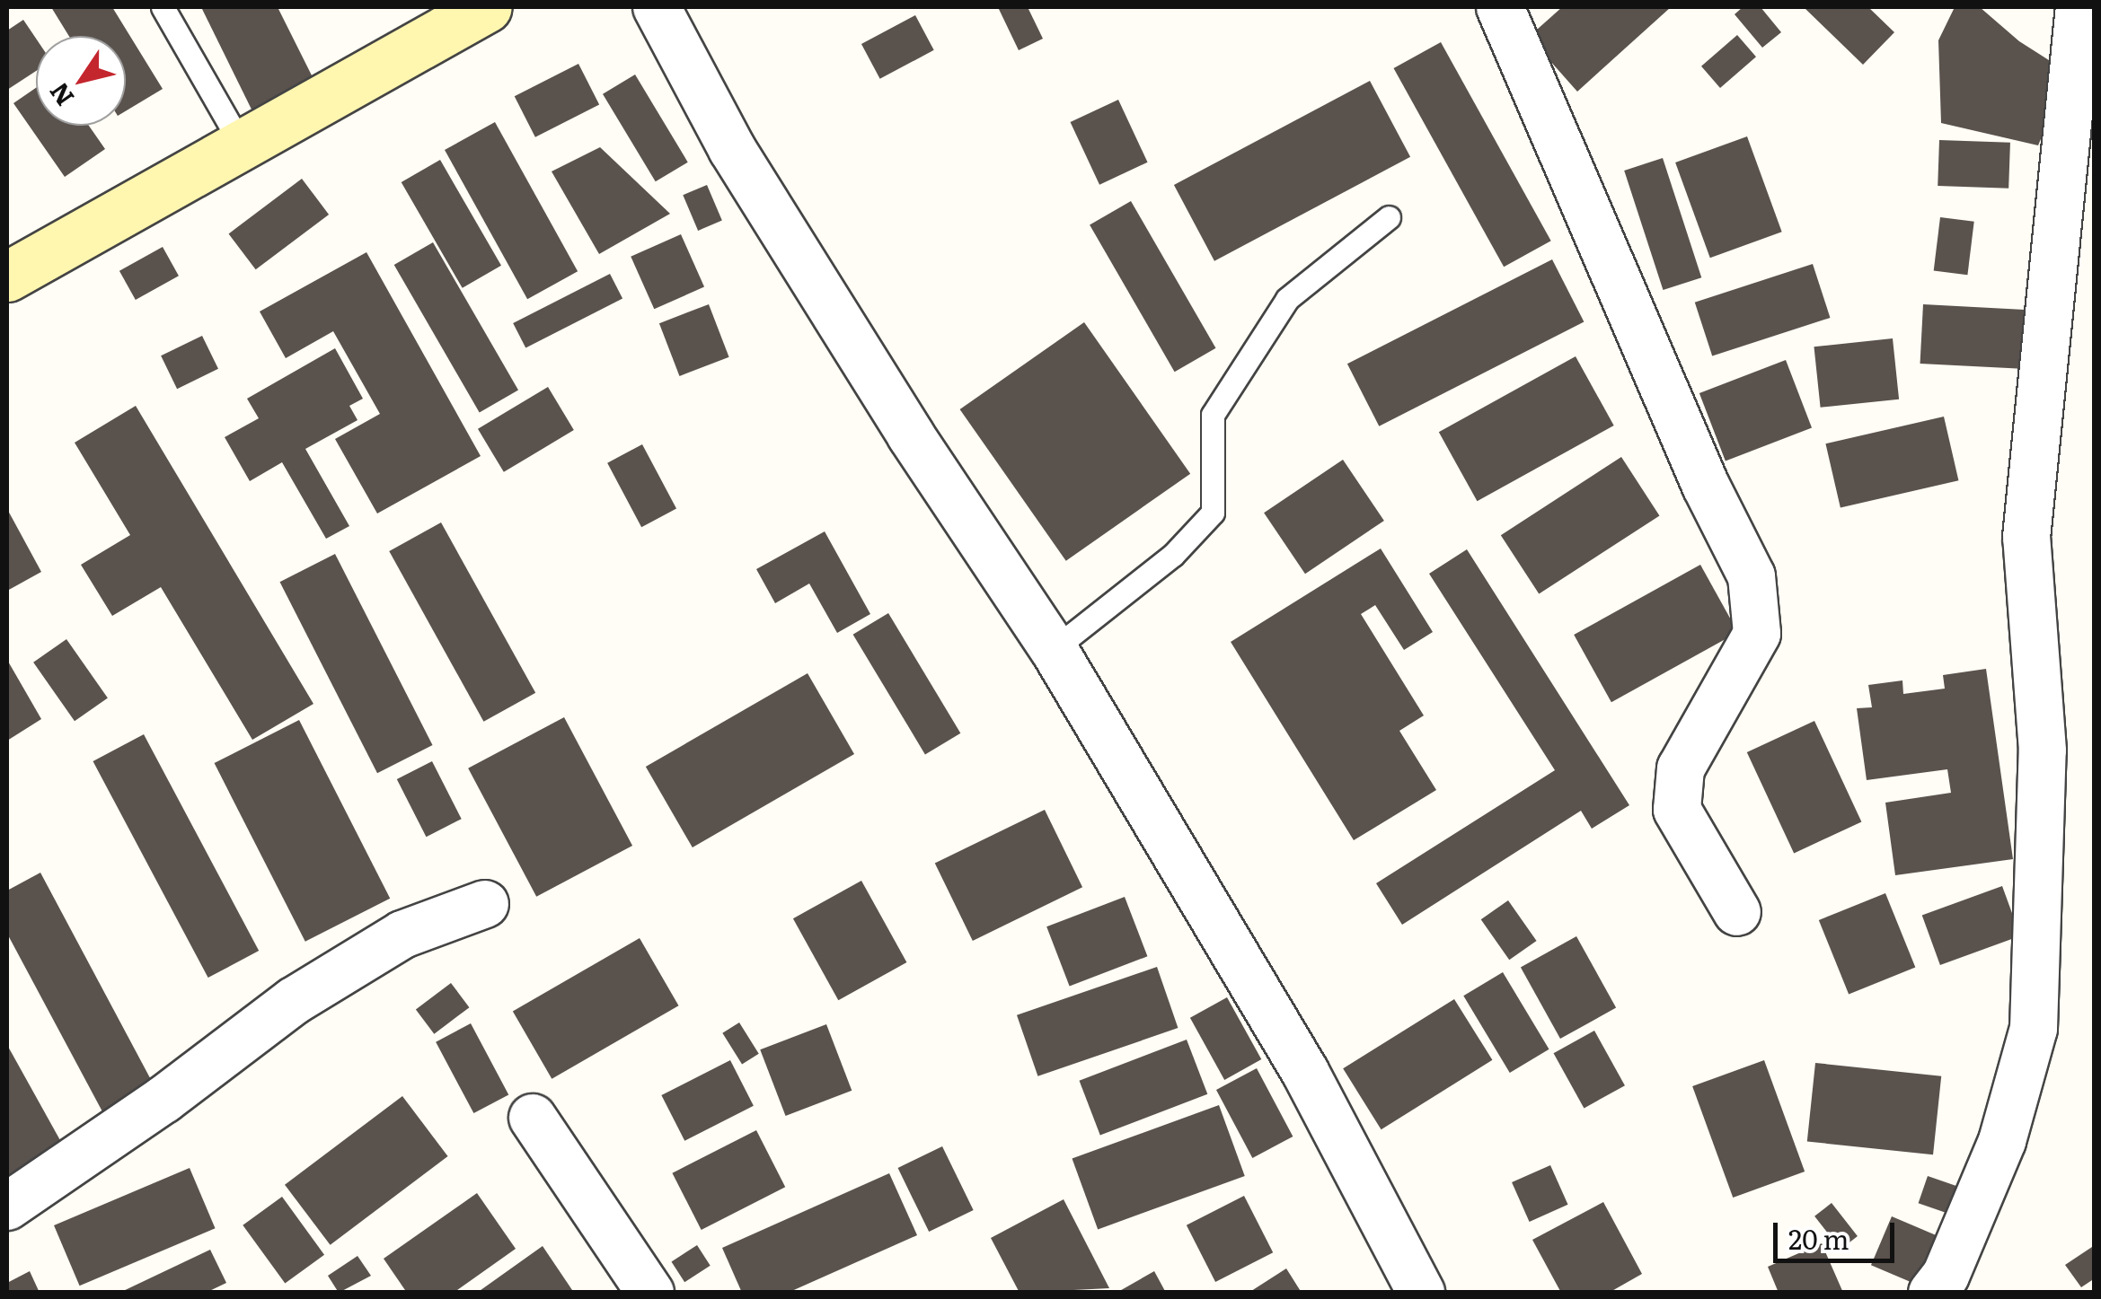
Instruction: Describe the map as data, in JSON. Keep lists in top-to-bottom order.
{
  "scale_bar": "20 m",
  "north": "bottom left"
}
